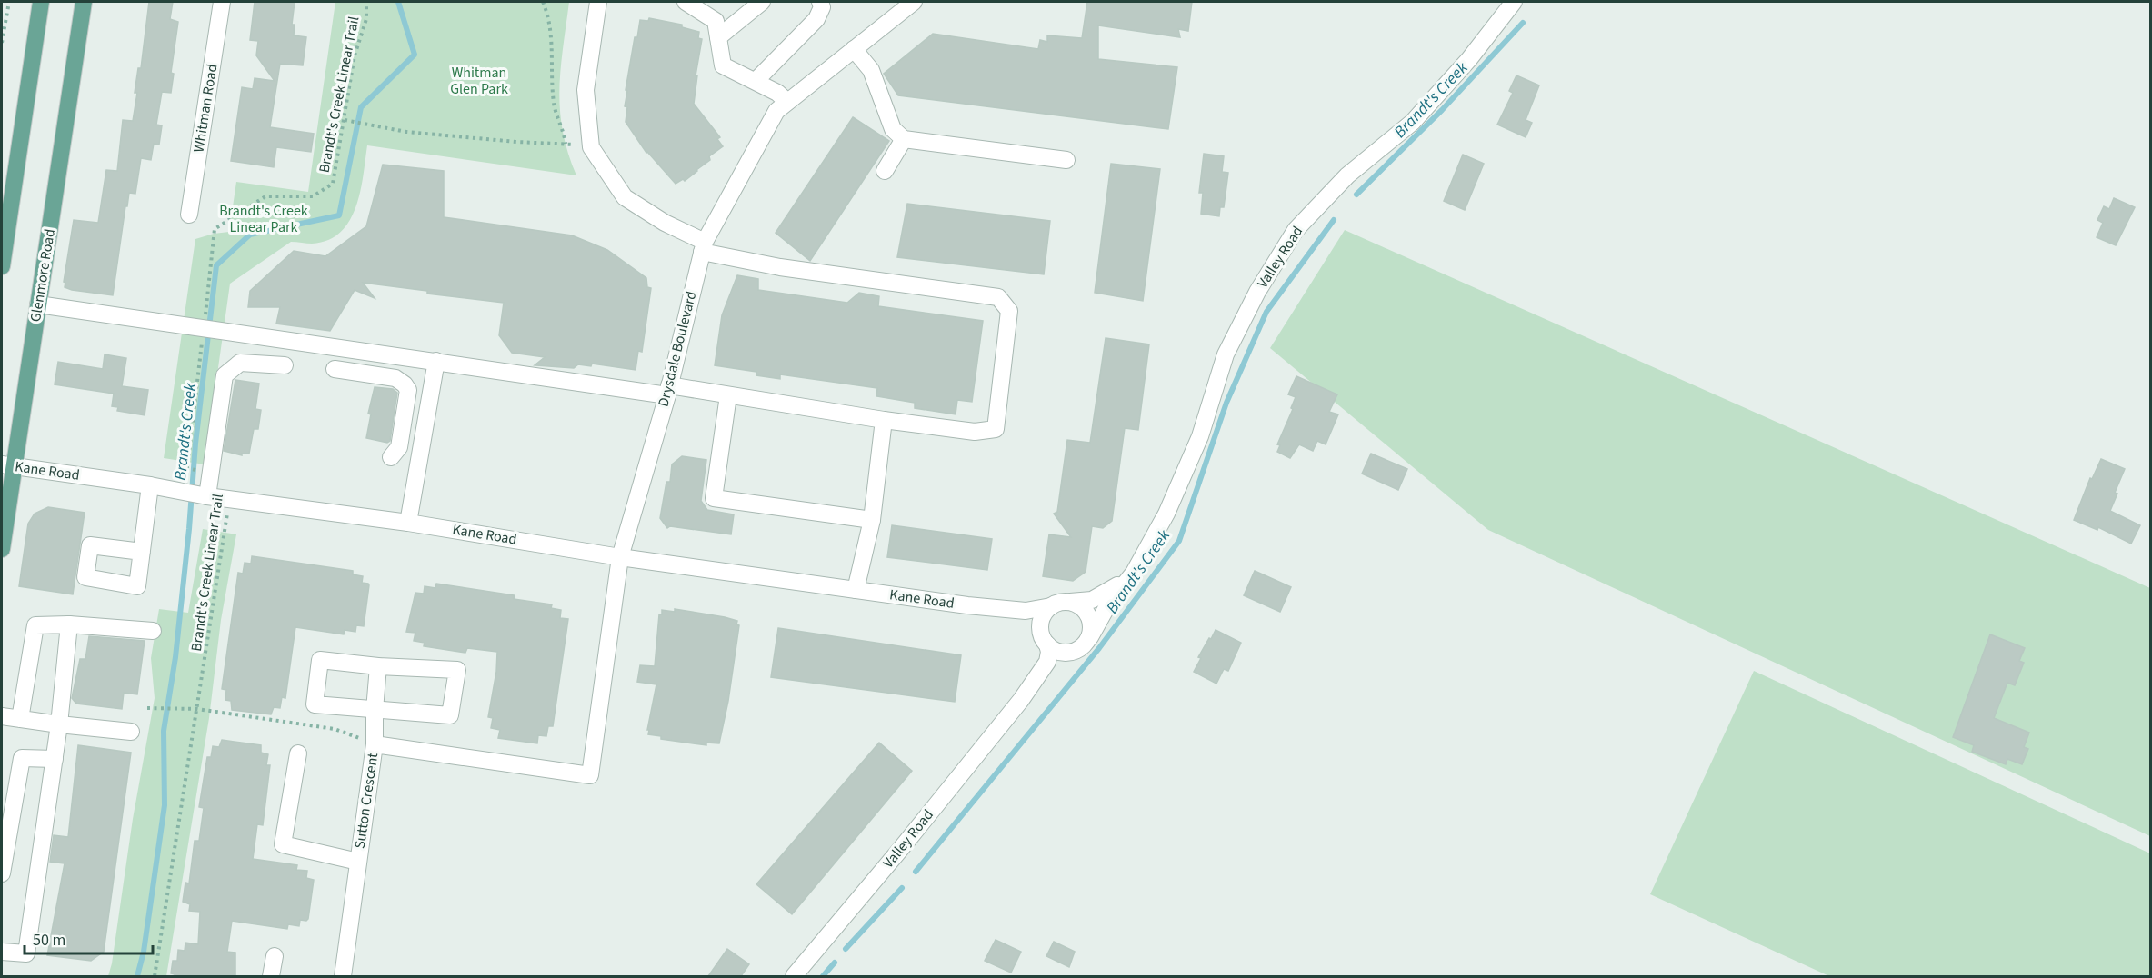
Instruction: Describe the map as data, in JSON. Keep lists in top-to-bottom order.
{
  "streets": {
    "main road": ["Glenmore Road"],
    "street": [
      "Whitman Road",
      "Valley Road",
      "Drysdale Boulevard",
      "Kane Road",
      "Sutton Crescent"
    ],
    "path": ["Brandt's Creek Linear Trail"]
  },
  "crossings": [
    ["Brandt's Creek Linear Trail", "Kane Road"],
    ["Valley Road", "Kane Road"],
    ["Glenmore Road", "Kane Road"],
    ["Drysdale Boulevard", "Kane Road"],
    ["Drysdale Boulevard", "Sutton Crescent"]
  ],
  "water": ["Brandt's Creek"],
  "parks": ["Whitman Glen Park", "Brandt's Creek Linear Park"],
  "scale_bar": "50 m"
}
